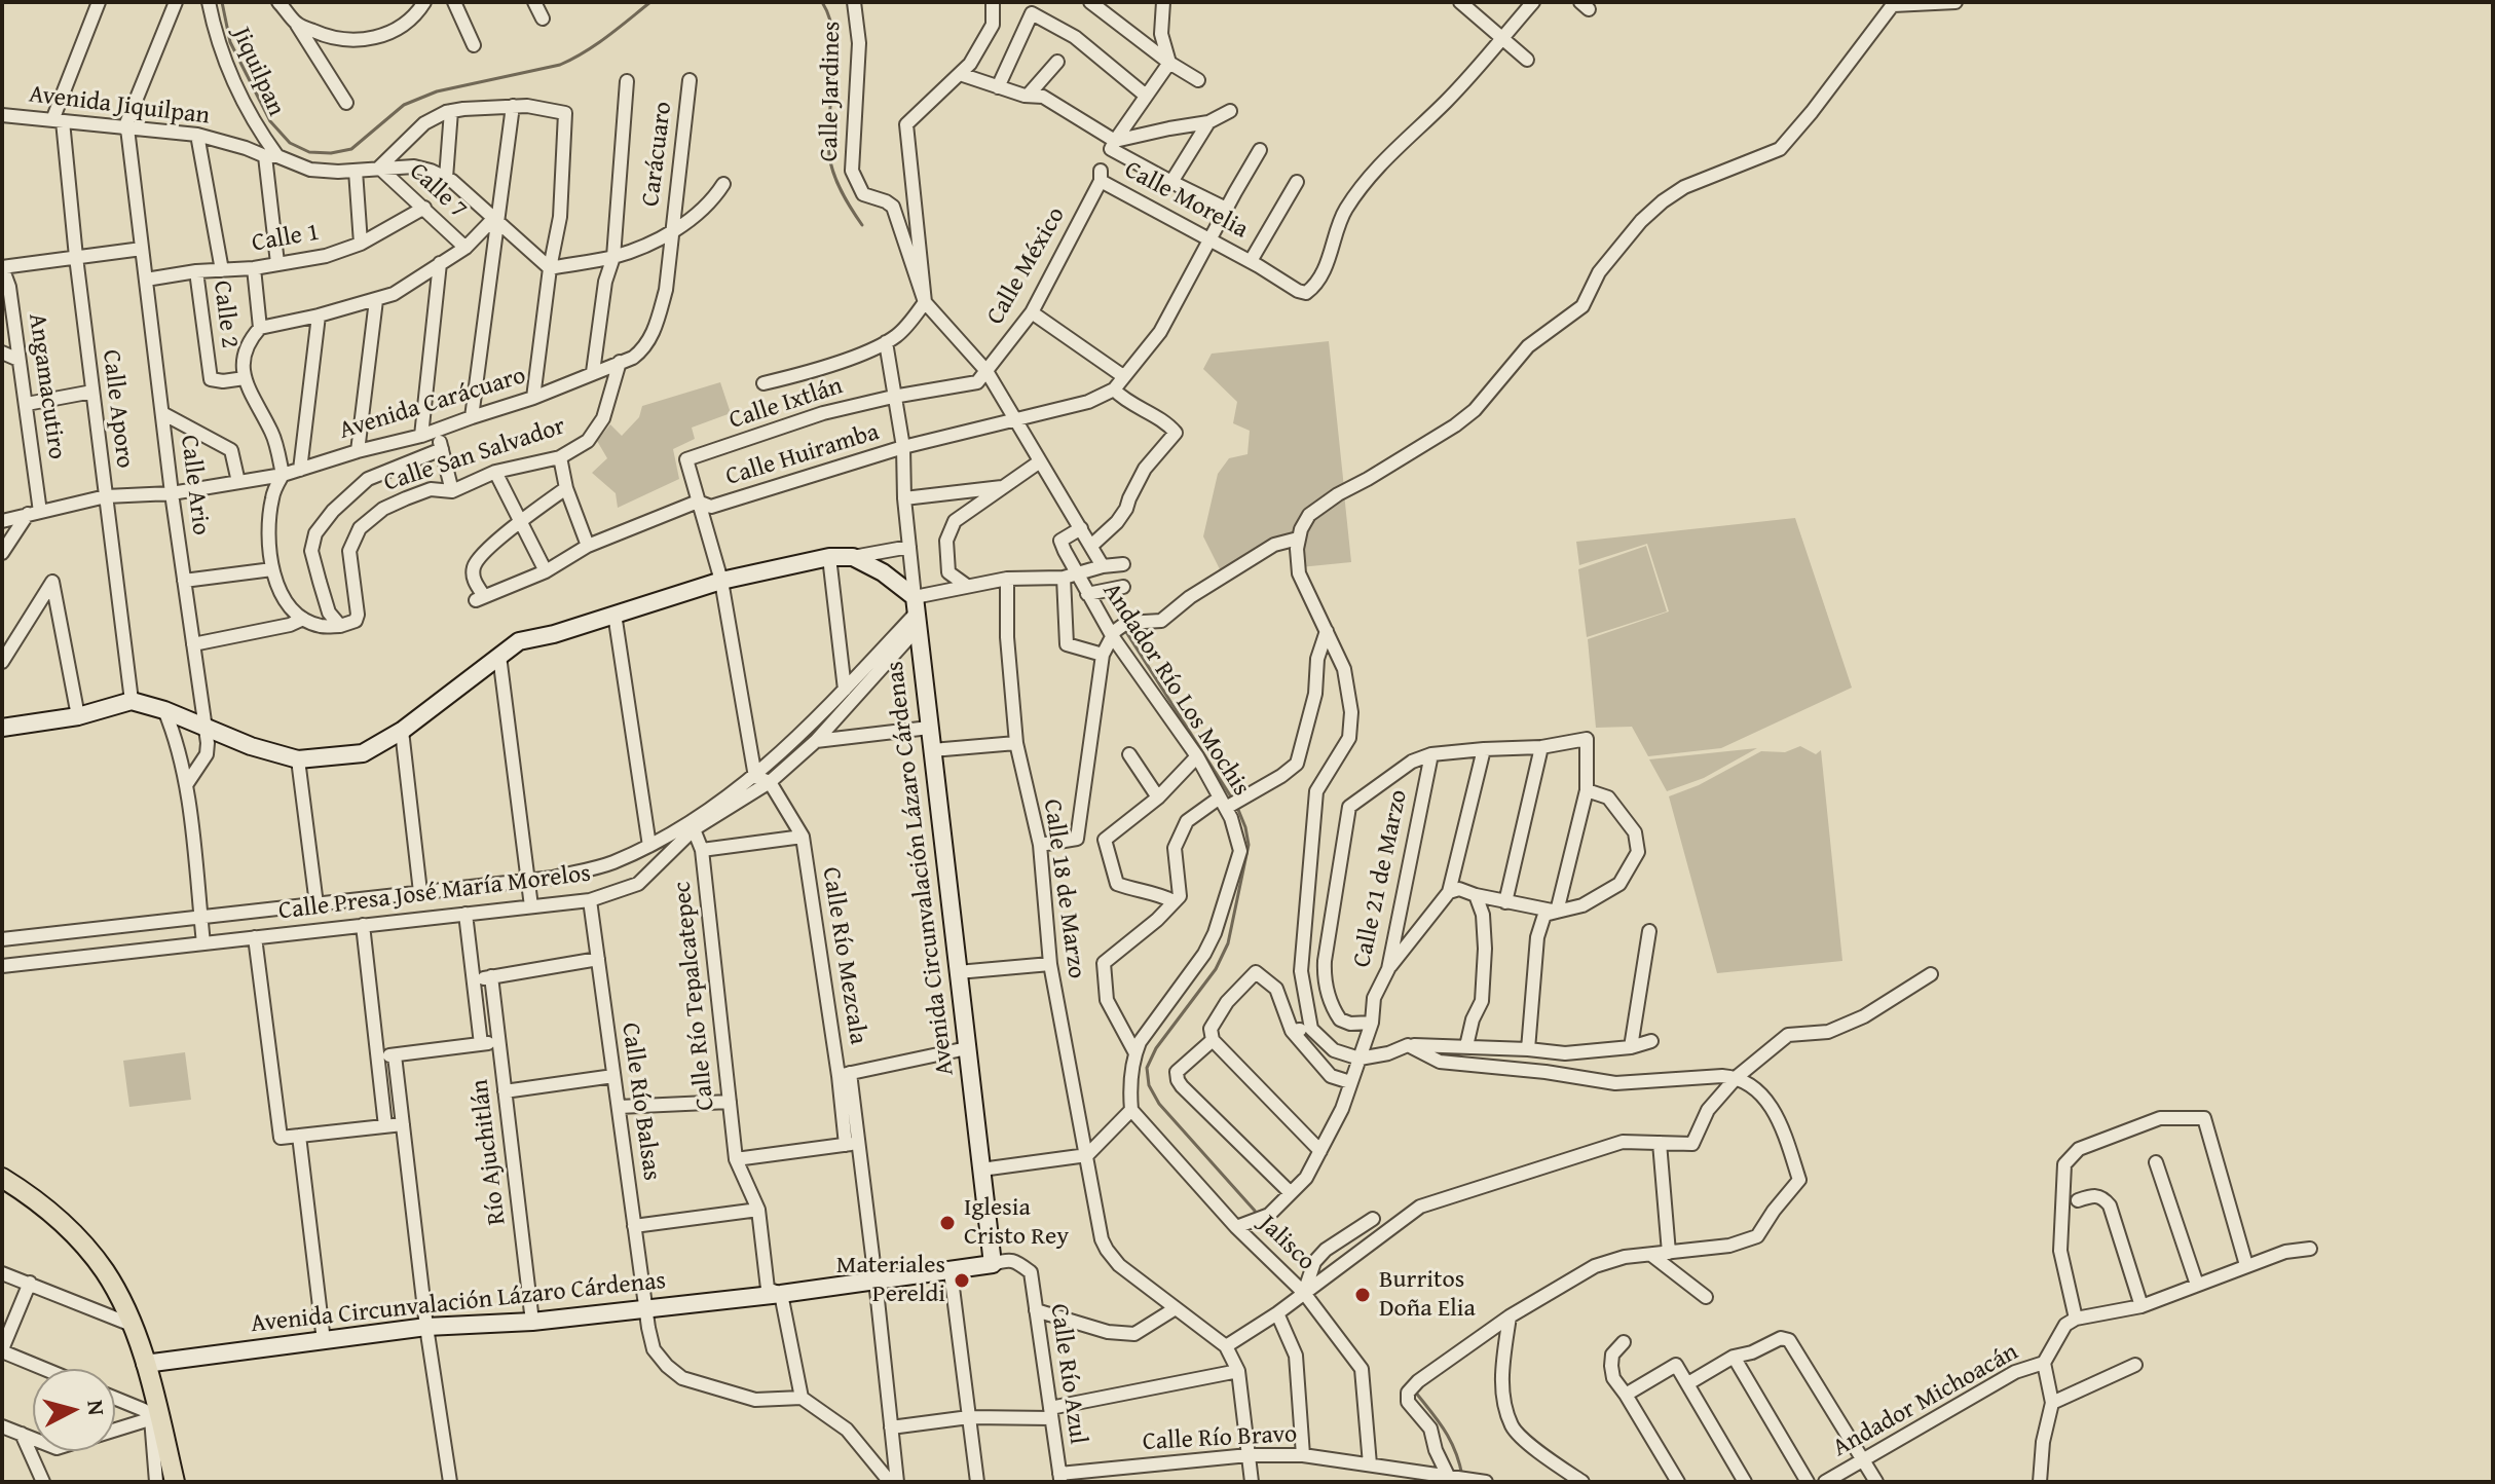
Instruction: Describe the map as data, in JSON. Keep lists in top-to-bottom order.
{
  "streets": {
    "street": [
      "Jiquilpan",
      "Calle Jardines",
      "Avenida Jiquilpan",
      "Carácuaro",
      "Calle 7",
      "Calle Morelia",
      "Calle 1",
      "Calle México",
      "Calle 2",
      "Angamacutiro",
      "Avenida Carácuaro",
      "Calle Ixtlán",
      "Calle Aporo",
      "Calle San Salvador",
      "Calle Huiramba",
      "Calle Ario",
      "Andador Río Los Mochis",
      "Avenida Circunvalación Lázaro Cárdenas",
      "Calle 21 de Marzo",
      "Calle 18 de Marzo",
      "Calle Presa José María Morelos",
      "Calle Río Mezcala",
      "Calle Río Tepalcatepec",
      "Calle Río Balsas",
      "Río Ajuchitlán",
      "Jalisco",
      "Calle Río Azul",
      "Andador Michoacán",
      "Calle Río Bravo"
    ]
  },
  "crossings": [
    ["Jiquilpan", "Avenida Jiquilpan"],
    ["Avenida Jiquilpan", "Calle 7"],
    ["Avenida Jiquilpan", "Calle Aporo"],
    ["Avenida Jiquilpan", "Calle Ario"],
    ["Carácuaro", "Avenida Carácuaro"],
    ["Calle 7", "Calle 1"],
    ["Calle Morelia", "Calle México"],
    ["Calle 1", "Calle 2"],
    ["Calle 1", "Calle Ario"],
    ["Calle México", "Calle Ixtlán"],
    ["Angamacutiro", "Avenida Carácuaro"],
    ["Avenida Carácuaro", "Calle Aporo"],
    ["Avenida Carácuaro", "Calle San Salvador"],
    ["Avenida Carácuaro", "Calle Ario"],
    ["Calle Ixtlán", "Calle Huiramba"],
    ["Andador Río Los Mochis", "Jalisco"],
    ["Avenida Circunvalación Lázaro Cárdenas", "Calle Presa José María Morelos"],
    ["Avenida Circunvalación Lázaro Cárdenas", "Calle Río Mezcala"],
    ["Avenida Circunvalación Lázaro Cárdenas", "Calle Río Tepalcatepec"],
    ["Avenida Circunvalación Lázaro Cárdenas", "Calle Río Balsas"],
    ["Avenida Circunvalación Lázaro Cárdenas", "Río Ajuchitlán"],
    ["Avenida Circunvalación Lázaro Cárdenas", "Calle Río Azul"],
    ["Calle 21 de Marzo", "Jalisco"],
    ["Calle Presa José María Morelos", "Calle Río Mezcala"],
    ["Calle Presa José María Morelos", "Calle Río Tepalcatepec"],
    ["Calle Presa José María Morelos", "Calle Río Balsas"],
    ["Calle Presa José María Morelos", "Río Ajuchitlán"],
    ["Jalisco", "Calle Río Bravo"],
    ["Calle Río Azul", "Calle Río Bravo"]
  ],
  "places": ["Iglesia Cristo Rey", "Materiales Pereldi", "Burritos Doña Elia"],
  "north": "right"
}
